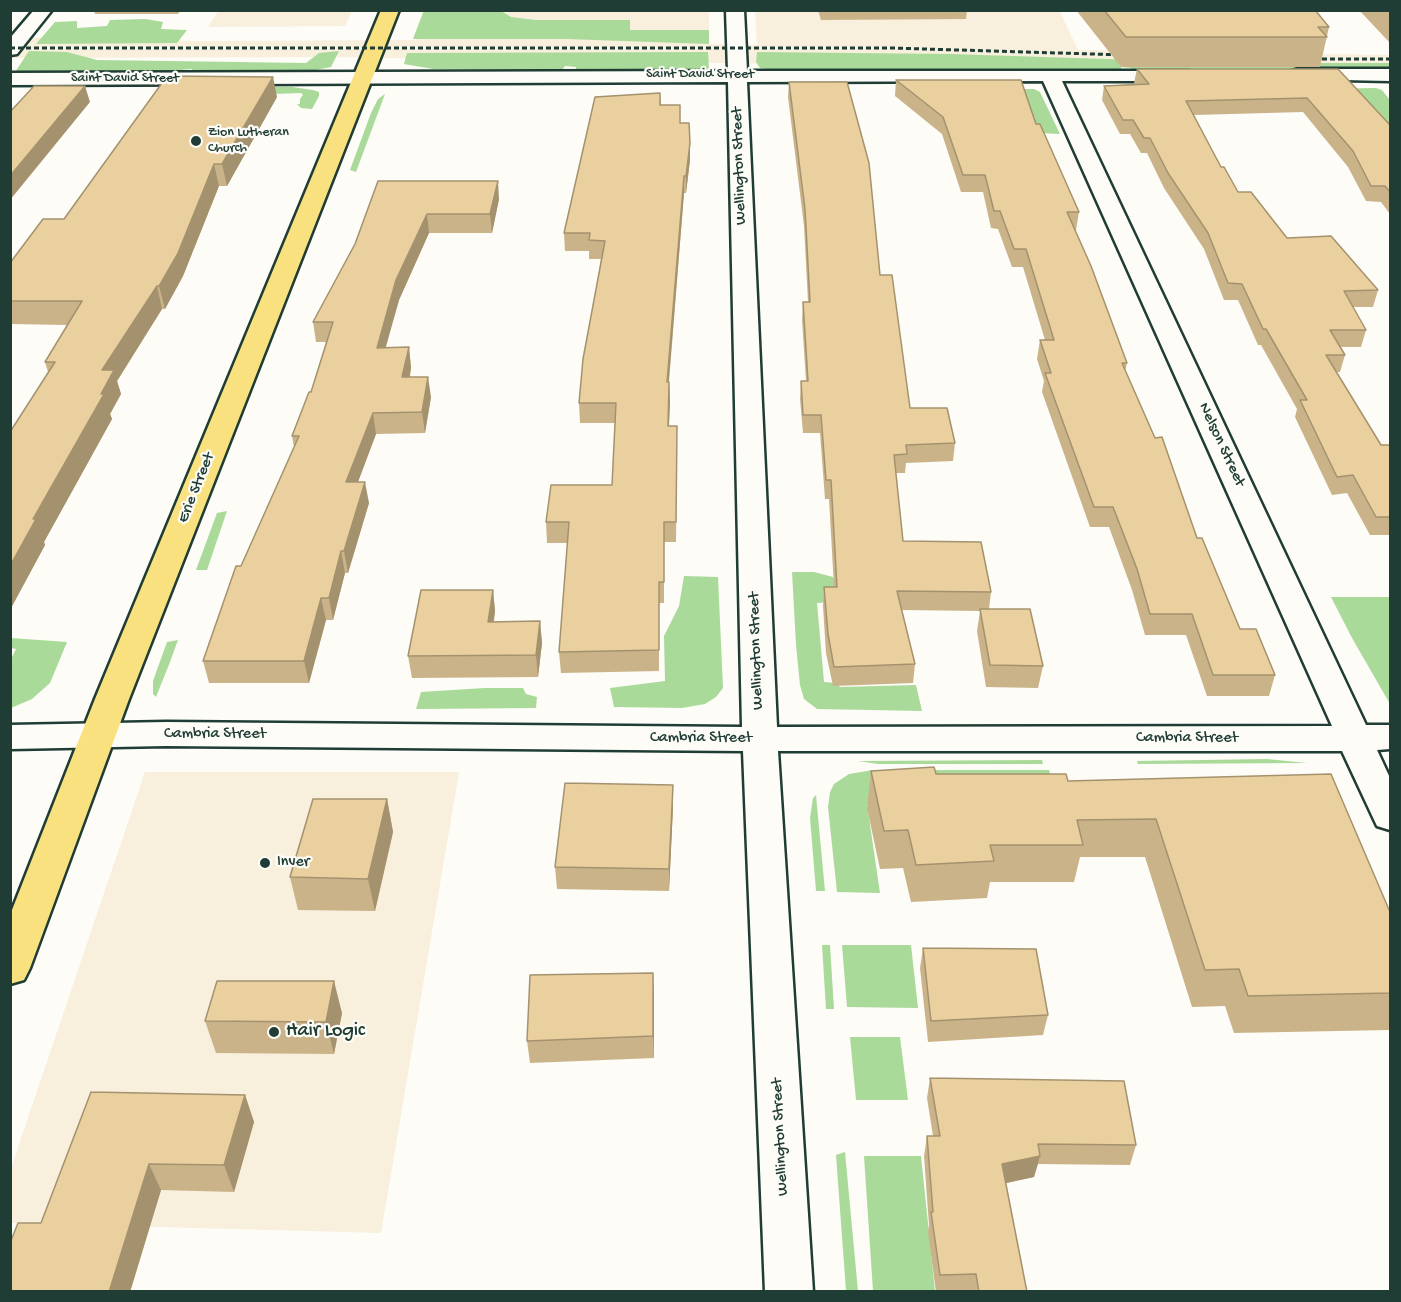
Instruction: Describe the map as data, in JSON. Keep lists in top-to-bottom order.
{
  "streets": {
    "main road": ["Erie Street"],
    "street": [
      "Saint David Street",
      "Wellington Street",
      "Nelson Street",
      "Cambria Street"
    ]
  },
  "crossings": [
    ["Saint David Street", "Wellington Street"],
    ["Saint David Street", "Nelson Street"],
    ["Saint David Street", "Erie Street"],
    ["Wellington Street", "Cambria Street"],
    ["Nelson Street", "Cambria Street"],
    ["Erie Street", "Cambria Street"]
  ],
  "places": ["Zion Lutheran Church", "Inver", "Hair Logic"]
}
